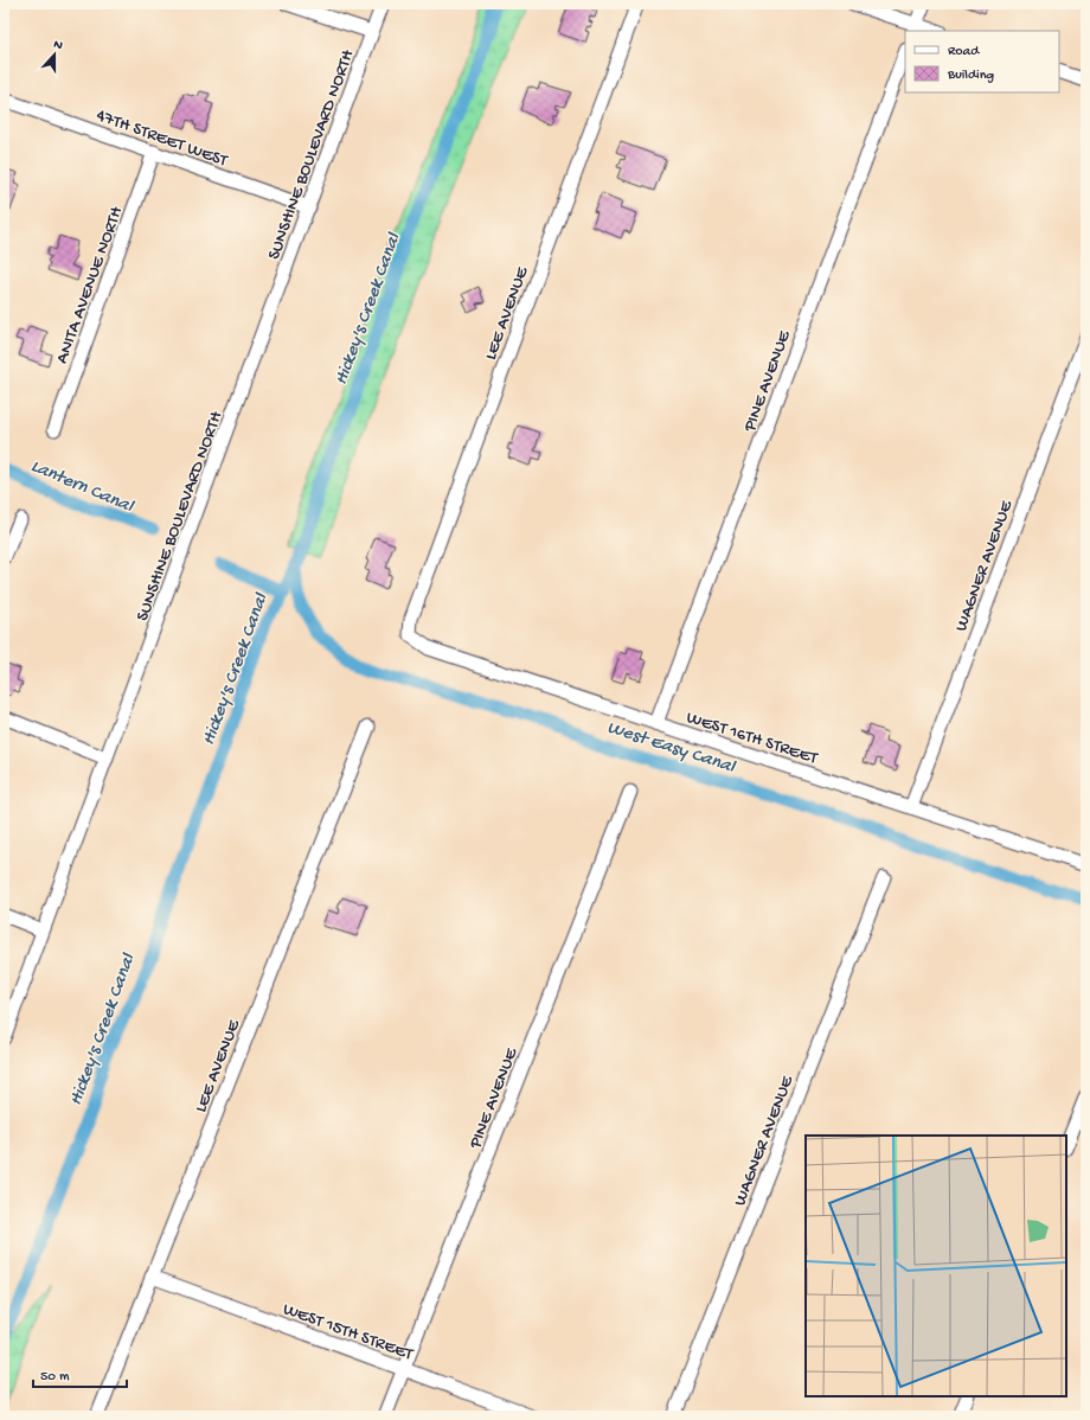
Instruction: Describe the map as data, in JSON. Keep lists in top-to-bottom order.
{
  "streets": {
    "street": [
      "47TH STREET WEST",
      "SUNSHINE BOULEVARD NORTH",
      "ANITA AVENUE NORTH",
      "LEE AVENUE",
      "PINE AVENUE",
      "WAGNER AVENUE",
      "WEST 16TH STREET",
      "WEST 15TH STREET"
    ]
  },
  "crossings": [
    ["47TH STREET WEST", "SUNSHINE BOULEVARD NORTH"],
    ["47TH STREET WEST", "ANITA AVENUE NORTH"],
    ["LEE AVENUE", "WEST 16TH STREET"],
    ["LEE AVENUE", "WEST 15TH STREET"],
    ["PINE AVENUE", "WEST 16TH STREET"],
    ["PINE AVENUE", "WEST 15TH STREET"],
    ["WAGNER AVENUE", "WEST 16TH STREET"]
  ],
  "water": ["Hickey's Creek Canal", "Lantern Canal", "West Easy Canal"],
  "legend": ["Road", "Building"],
  "scale_bar": "50 m",
  "north": "top"
}
